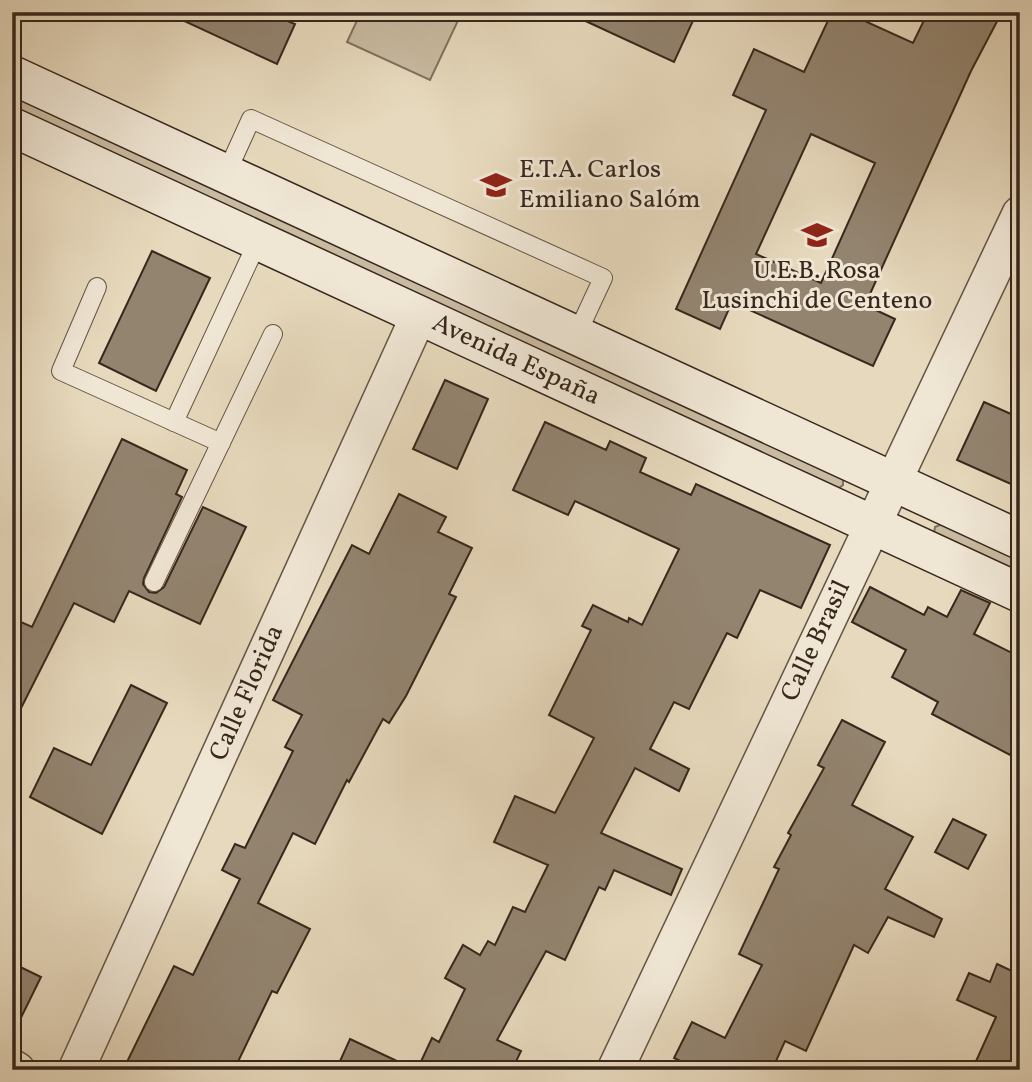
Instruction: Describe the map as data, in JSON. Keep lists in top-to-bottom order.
{
  "streets": {
    "main road": ["Avenida España"],
    "street": ["Calle Brasil", "Calle Florida"]
  },
  "crossings": [
    ["Avenida España", "Calle Brasil"],
    ["Avenida España", "Calle Florida"]
  ],
  "places": {
    "school or university": ["E.T.A. Carlos Emiliano Salóm", "U.E.B. Rosa Lusinchi de Centeno"]
  }
}
